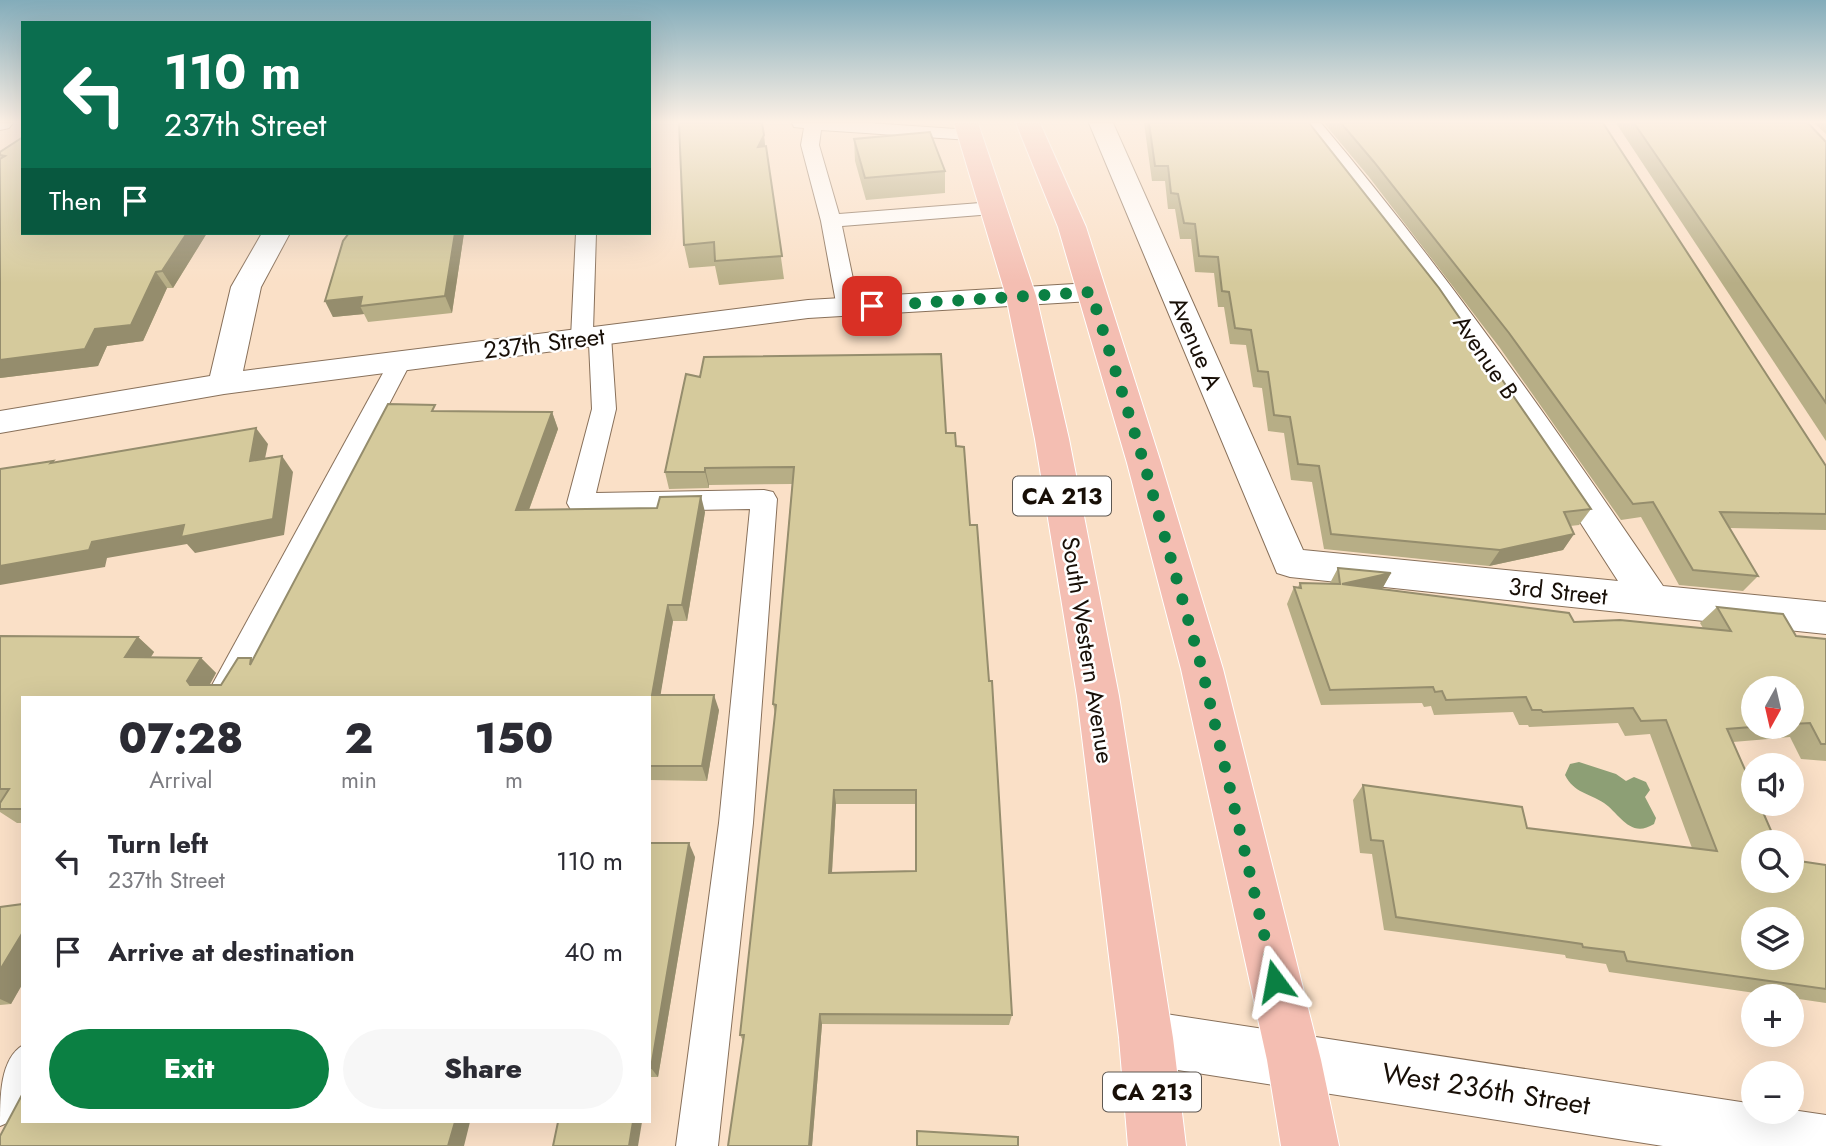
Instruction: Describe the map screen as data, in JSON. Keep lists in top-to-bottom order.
{
  "streets": {
    "main road": ["CA 213", "South Western Avenue"],
    "street": [
      "237th Street",
      "Avenue A",
      "Avenue B",
      "3rd Street",
      "West 236th Street"
    ]
  },
  "crossings": [
    ["237th Street", "CA 213"],
    ["237th Street", "South Western Avenue"],
    ["Avenue A", "3rd Street"],
    ["Avenue B", "3rd Street"],
    ["CA 213", "West 236th Street"],
    ["South Western Avenue", "West 236th Street"]
  ],
  "north": "bottom",
  "page": {
    "turn": ["110 m", "237th Street"],
    "then": "Then",
    "map_buttons": ["+", "−"],
    "eta": [
      "07:28",
      "Arrival",
      "2",
      "min",
      "150",
      "m"
    ],
    "list": [
      {
        "name": "Turn left",
        "note": "237th Street",
        "value": "110 m"
      },
      {
        "name": "Arrive at destination",
        "value": "40 m"
      }
    ],
    "buttons": ["Exit", "Share"]
  }
}
